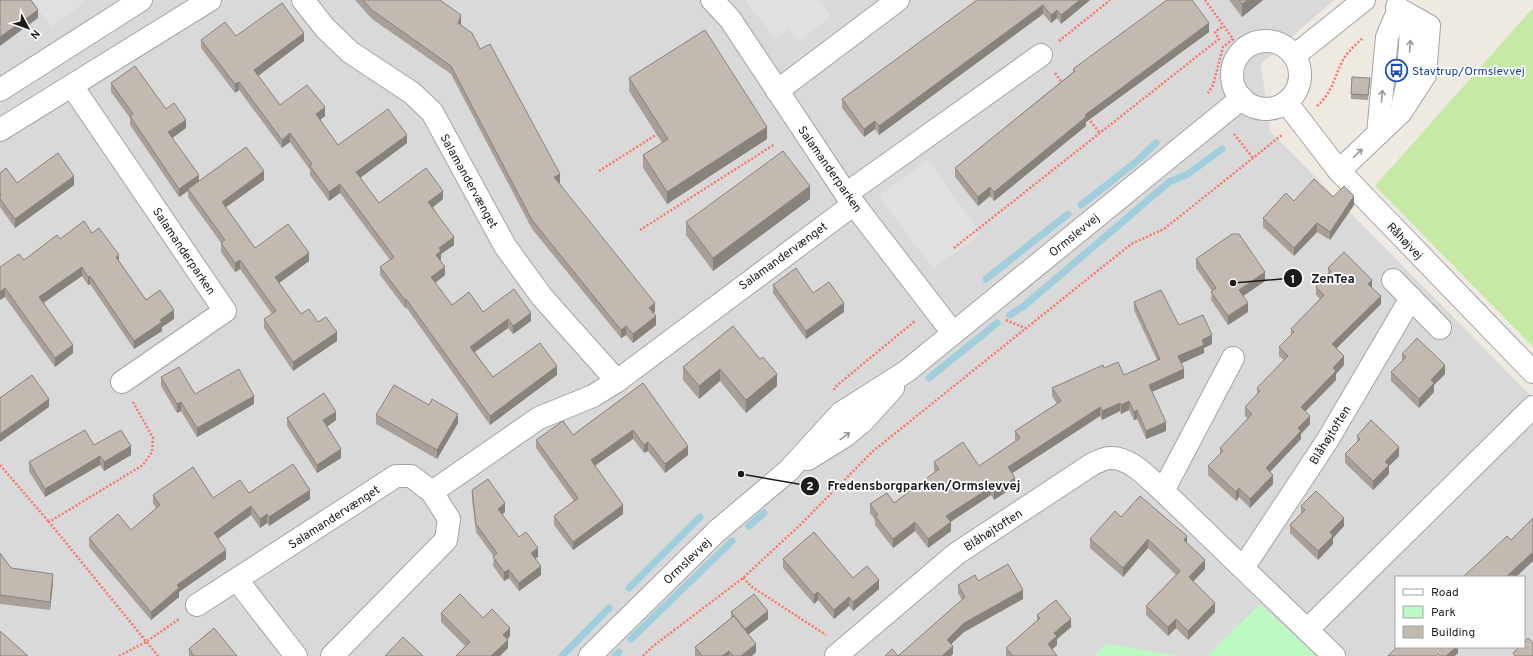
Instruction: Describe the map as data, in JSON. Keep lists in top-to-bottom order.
{
  "streets": {
    "street": [
      "Salamanderparken",
      "Salamandervænget",
      "Ormslevvej",
      "Råhøjvej",
      "Blåhøjtoften"
    ]
  },
  "crossings": [
    ["Salamanderparken", "Salamandervænget"],
    ["Salamanderparken", "Ormslevvej"],
    ["Ormslevvej", "Råhøjvej"]
  ],
  "places": {
    "bus stop": ["Stavtrup/Ormslevvej"],
    "other": ["ZenTea", "Fredensborgparken/Ormslevvej"]
  },
  "legend": ["Road", "Park", "Building"],
  "north": "bottom right"
}
